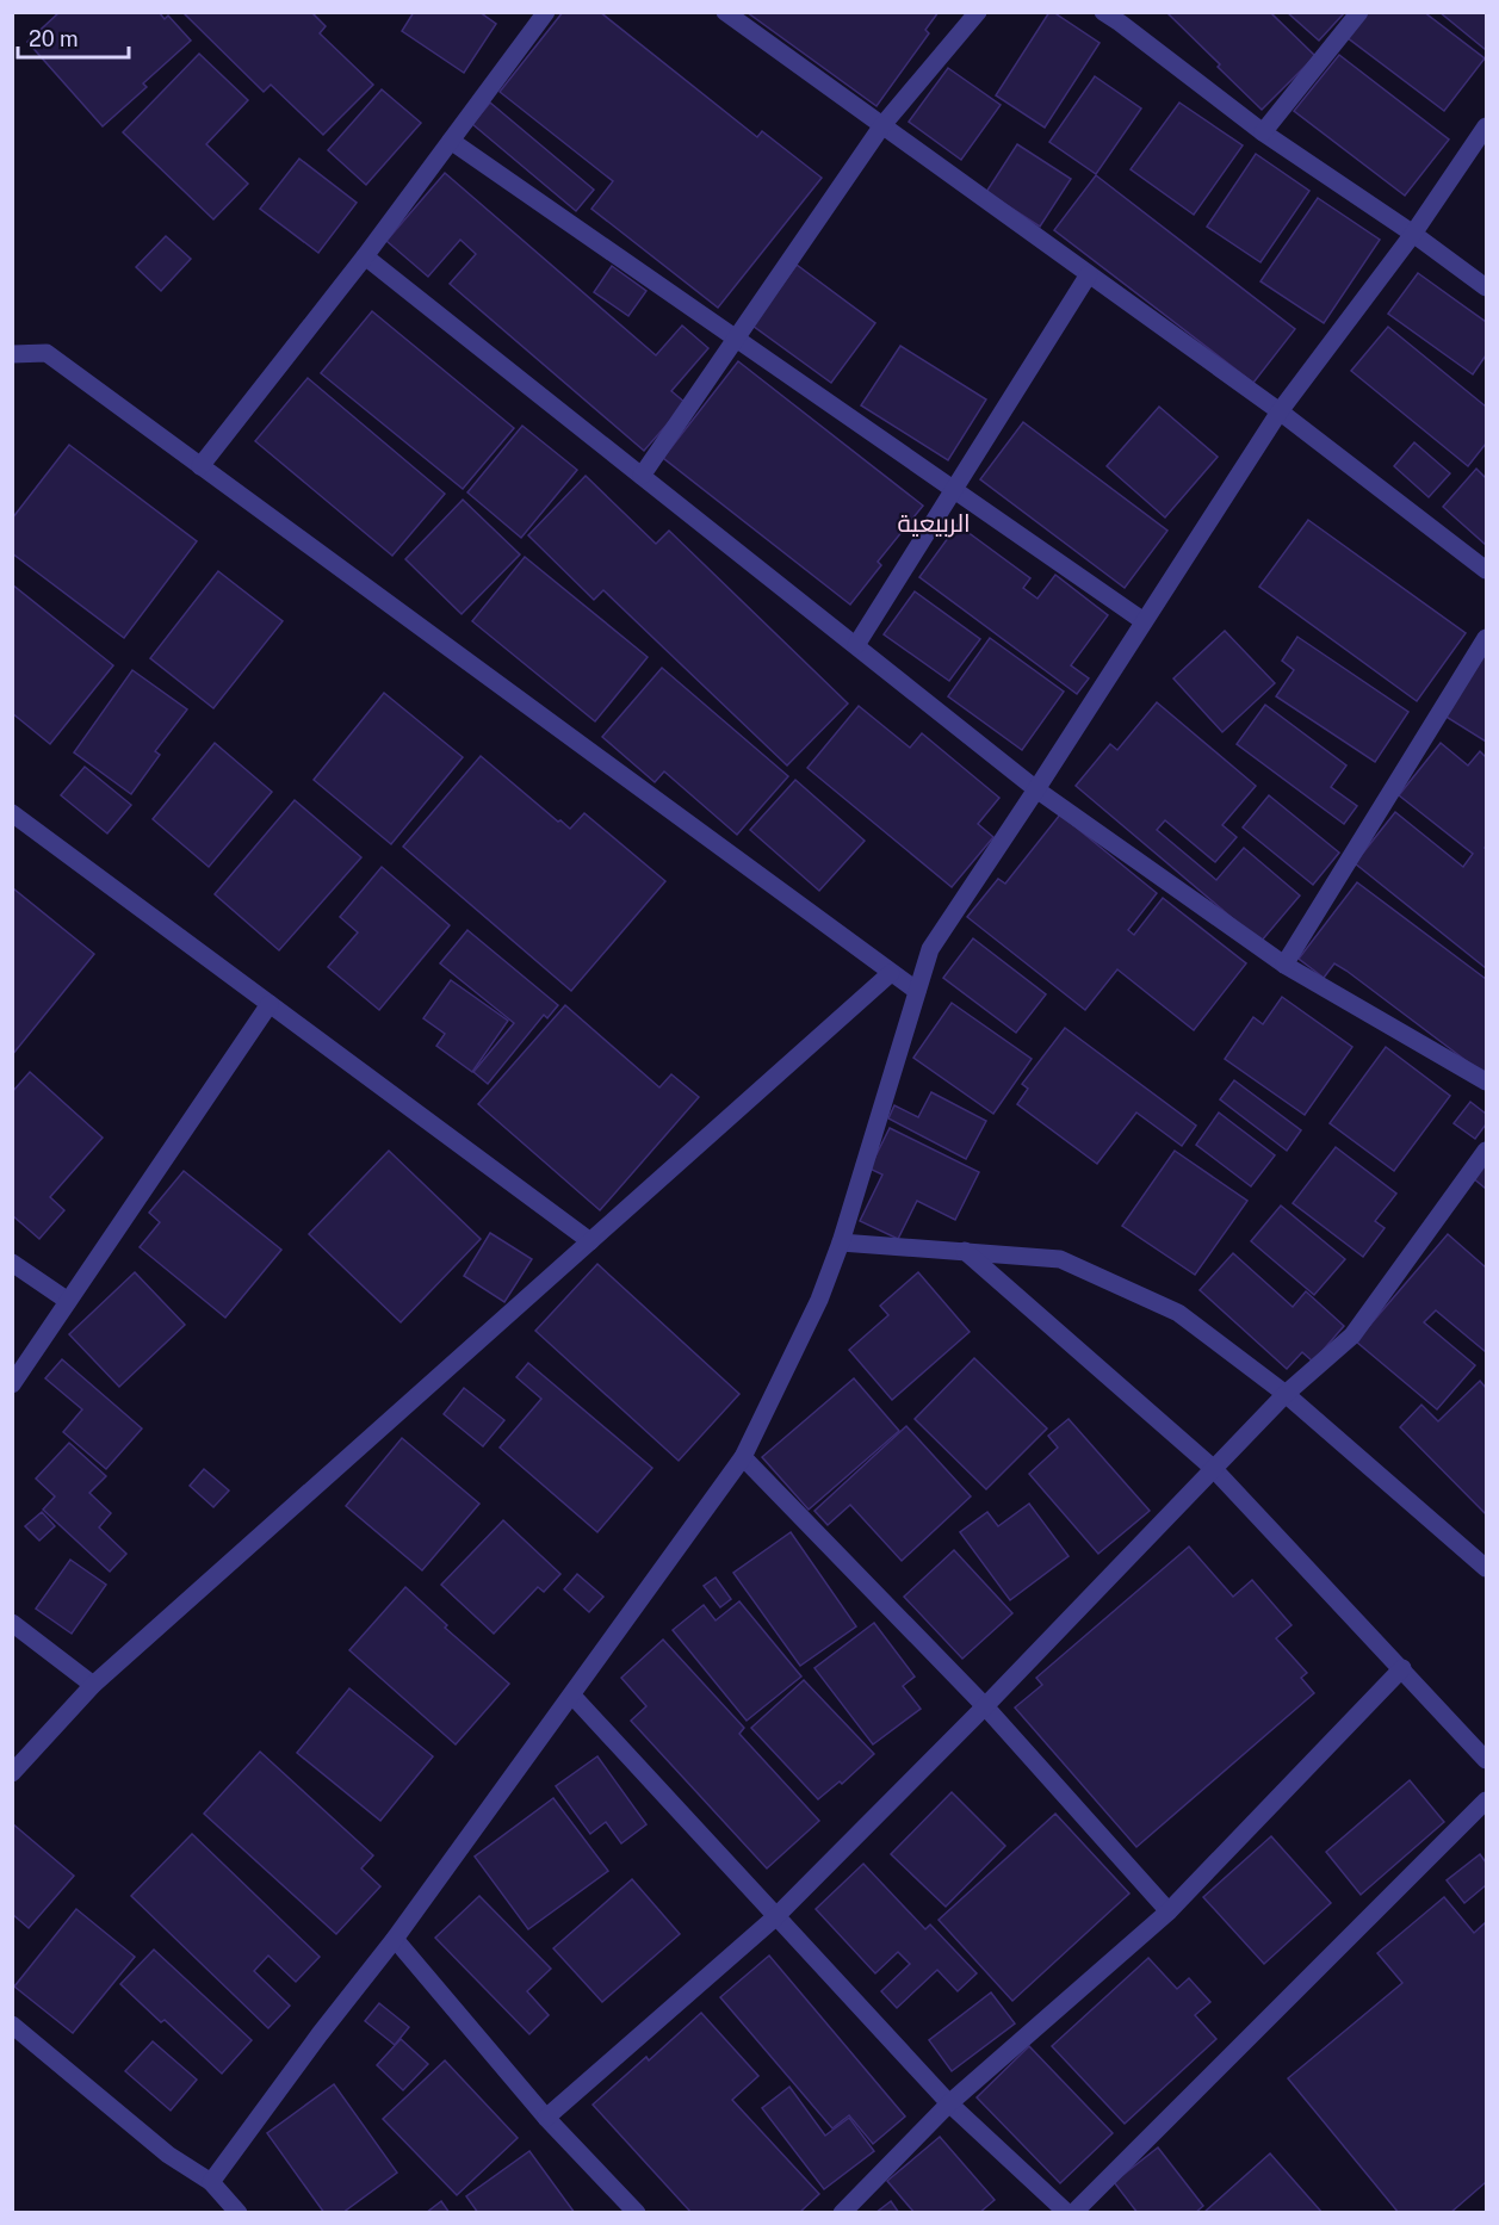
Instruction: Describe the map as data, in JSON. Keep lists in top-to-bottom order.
{
  "districts": ["الربيعية"],
  "scale_bar": "20 m"
}
